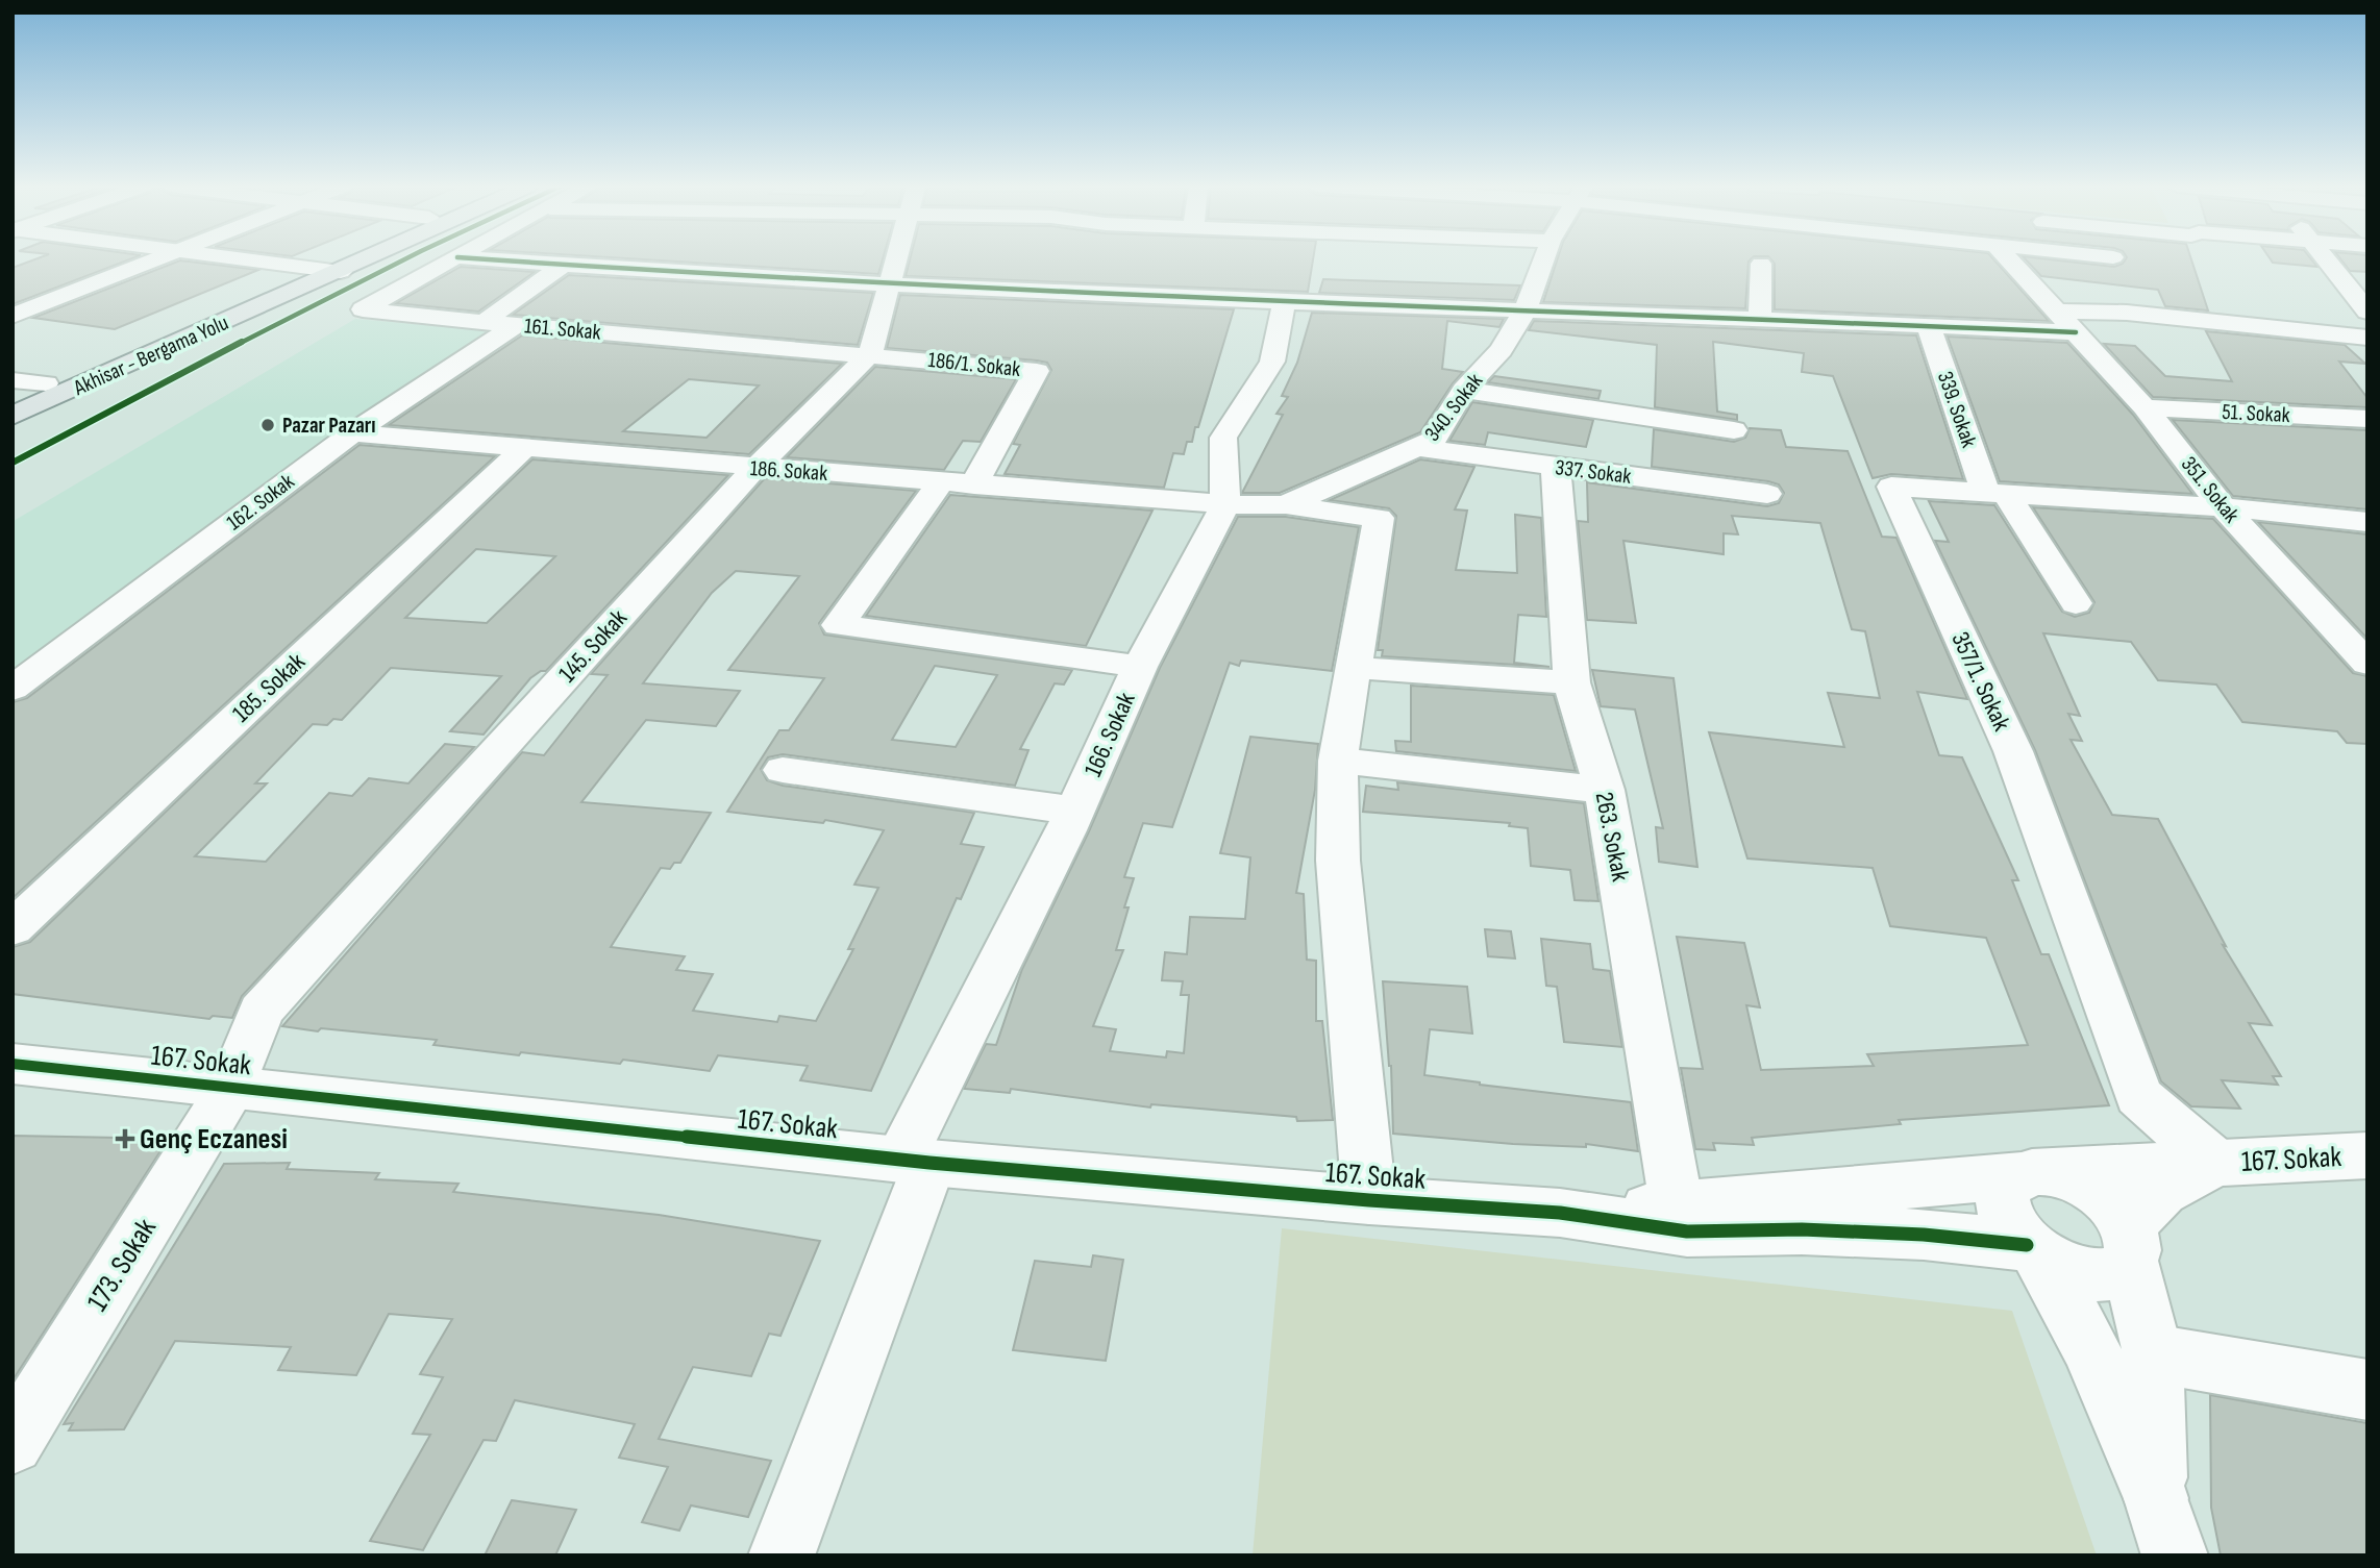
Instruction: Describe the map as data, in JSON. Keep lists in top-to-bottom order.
{
  "streets": {
    "main road": ["Akhisar - Bergama Yolu"],
    "street": [
      "161. Sokak",
      "186/1. Sokak",
      "340. Sokak",
      "339. Sokak",
      "51. Sokak",
      "186. Sokak",
      "337. Sokak",
      "351. Sokak",
      "162. Sokak",
      "145. Sokak",
      "357/1. Sokak",
      "185. Sokak",
      "166. Sokak",
      "263. Sokak",
      "167. Sokak",
      "173. Sokak"
    ]
  },
  "crossings": [
    ["161. Sokak", "186/1. Sokak"],
    ["161. Sokak", "162. Sokak"],
    ["161. Sokak", "145. Sokak"],
    ["186/1. Sokak", "186. Sokak"],
    ["186/1. Sokak", "145. Sokak"],
    ["340. Sokak", "186. Sokak"],
    ["340. Sokak", "337. Sokak"],
    ["340. Sokak", "166. Sokak"],
    ["339. Sokak", "357/1. Sokak"],
    ["51. Sokak", "351. Sokak"],
    ["186. Sokak", "162. Sokak"],
    ["186. Sokak", "145. Sokak"],
    ["186. Sokak", "185. Sokak"],
    ["186. Sokak", "166. Sokak"],
    ["337. Sokak", "263. Sokak"],
    ["351. Sokak", "357/1. Sokak"],
    ["145. Sokak", "167. Sokak"],
    ["145. Sokak", "173. Sokak"],
    ["357/1. Sokak", "167. Sokak"],
    ["166. Sokak", "167. Sokak"],
    ["263. Sokak", "167. Sokak"],
    ["167. Sokak", "173. Sokak"]
  ],
  "places": {
    "other": ["Pazar Pazarı"],
    "health": ["Genç Eczanesi"]
  }
}
